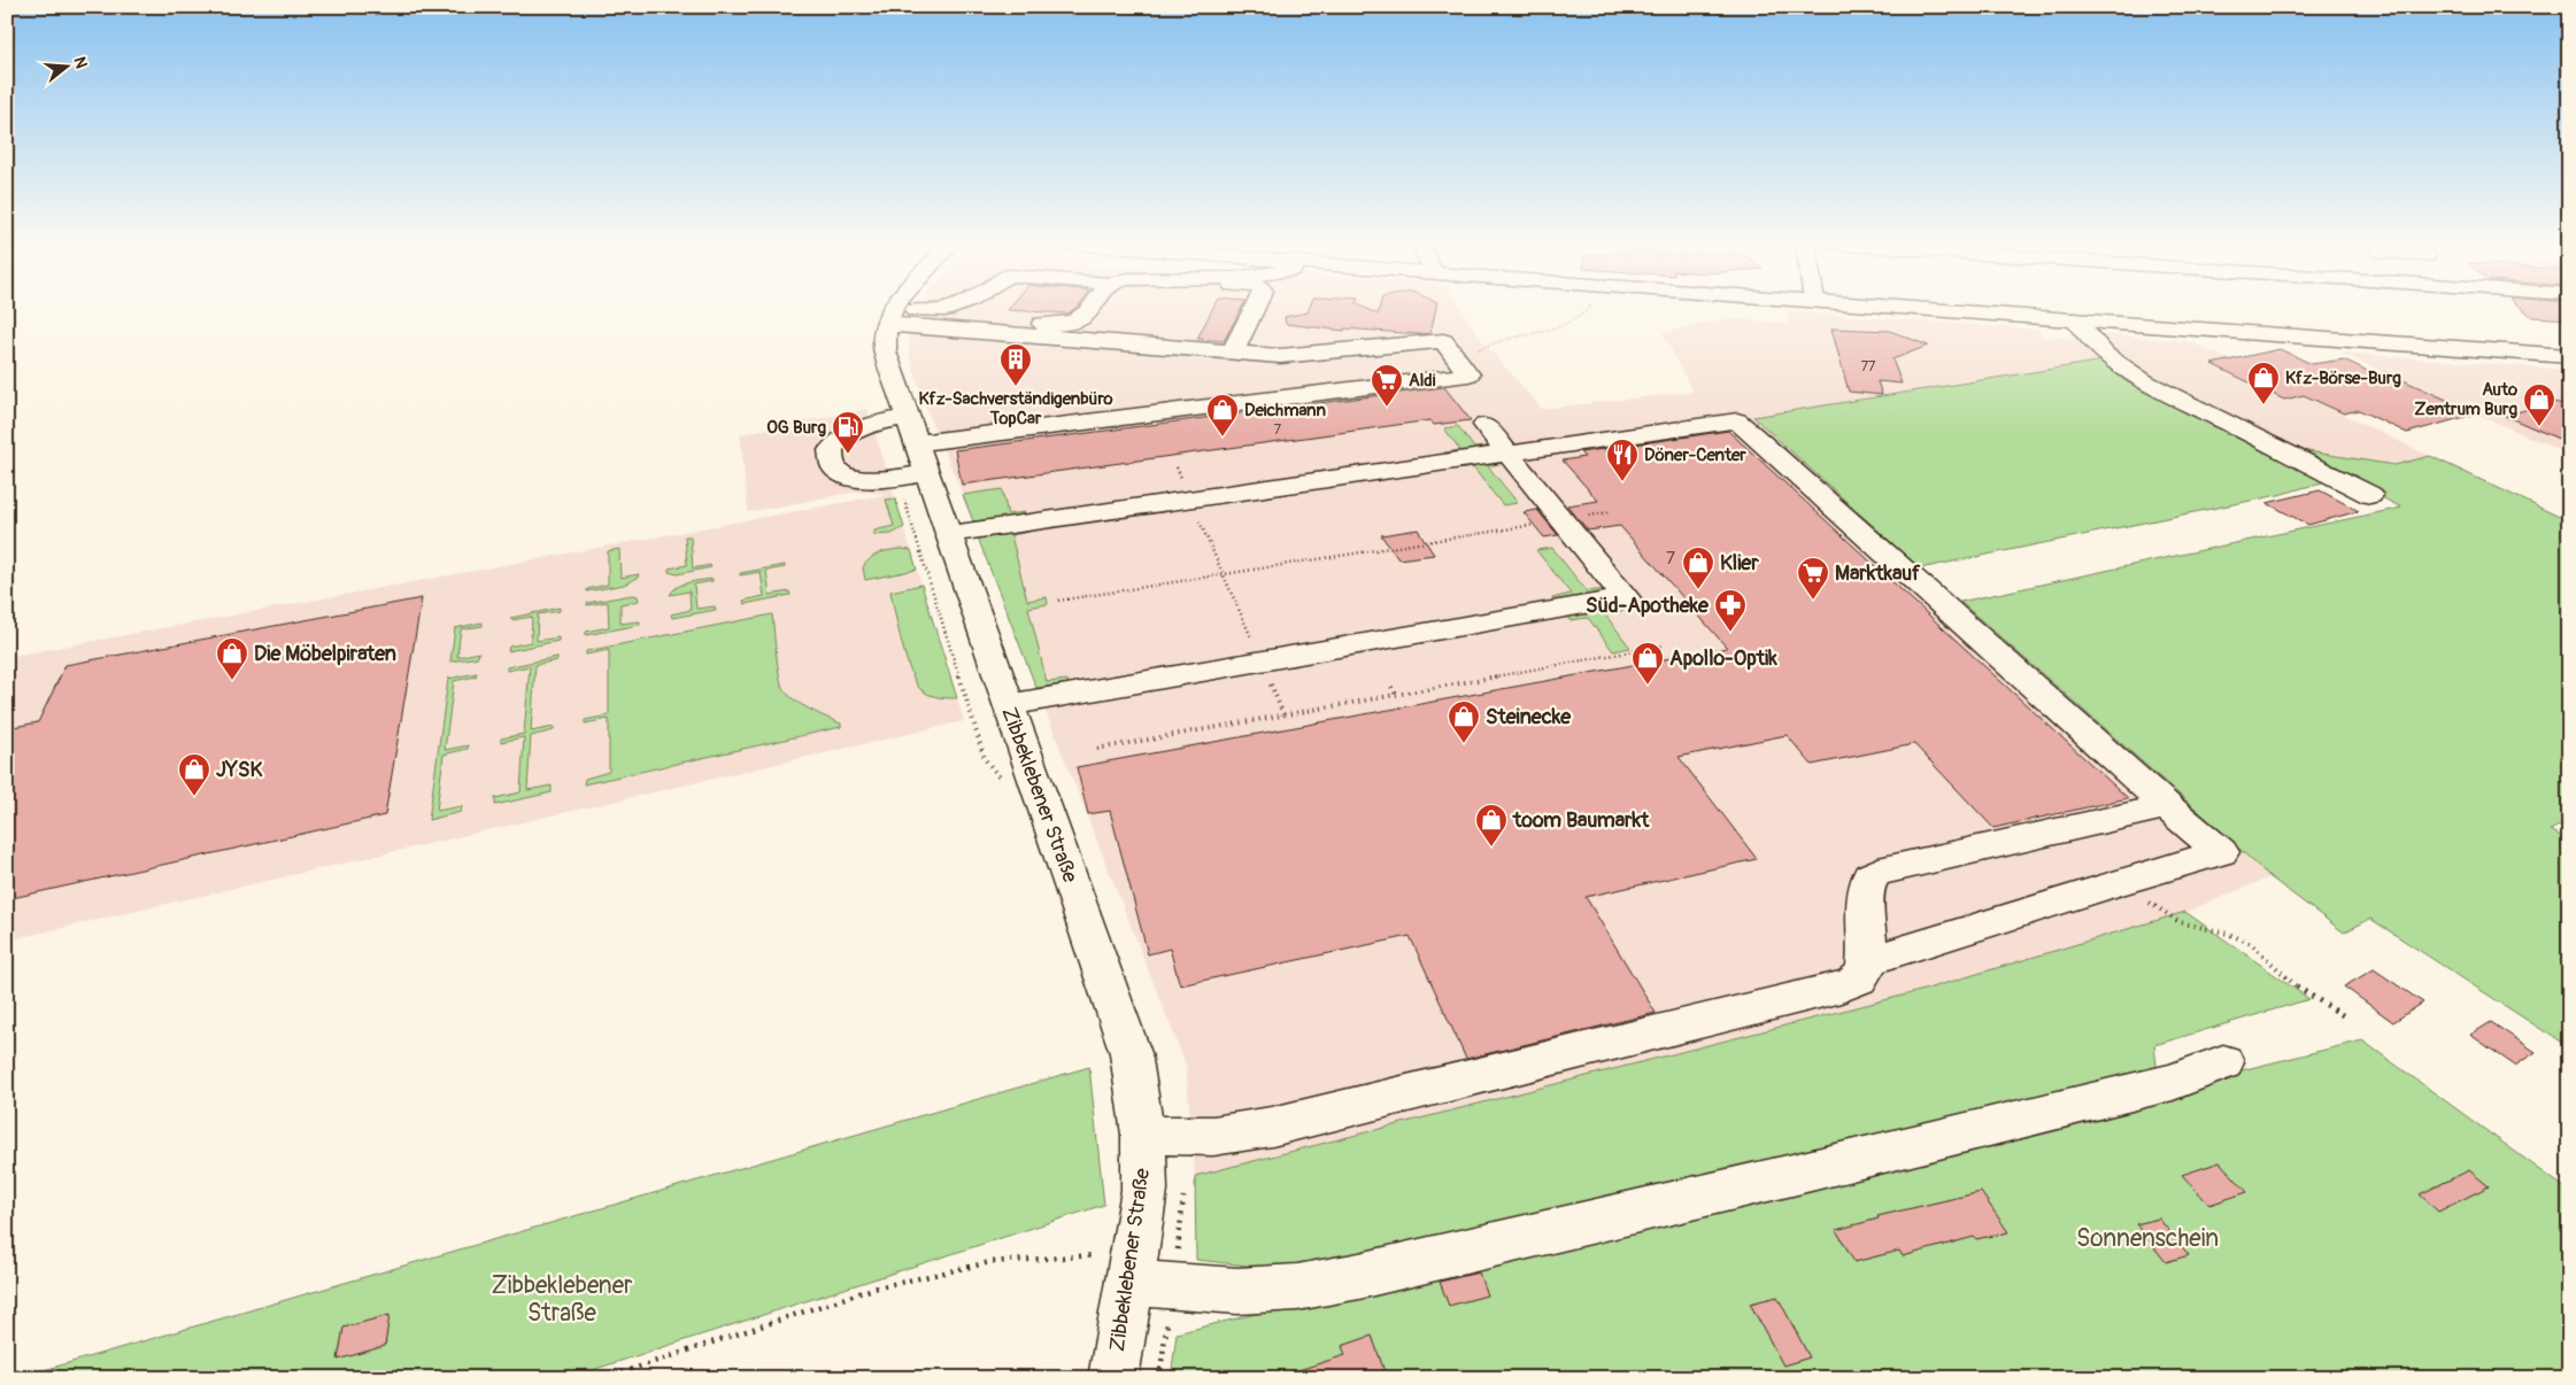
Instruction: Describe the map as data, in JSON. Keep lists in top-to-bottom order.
{
  "streets": {
    "street": ["Zibbeklebener Straße"]
  },
  "parks": ["Sonnenschein", "Zibbeklebener Straße"],
  "places": {
    "building": ["Kfz-Sachverständigenbüro TopCar"],
    "shop": [
      "Kfz-Börse-Burg",
      "Auto Zentrum Burg",
      "Deichmann",
      "Klier",
      "Die Möbelpiraten",
      "Apollo-Optik",
      "Steinecke",
      "JYSK",
      "toom Baumarkt"
    ],
    "supermarket": ["Aldi", "Marktkauf"],
    "fuel station": ["OG Burg"],
    "restaurant": ["Döner-Center"],
    "pharmacy": ["Süd-Apotheke"]
  },
  "house_numbers": ["77", "7", "7"],
  "north": "right"
}
